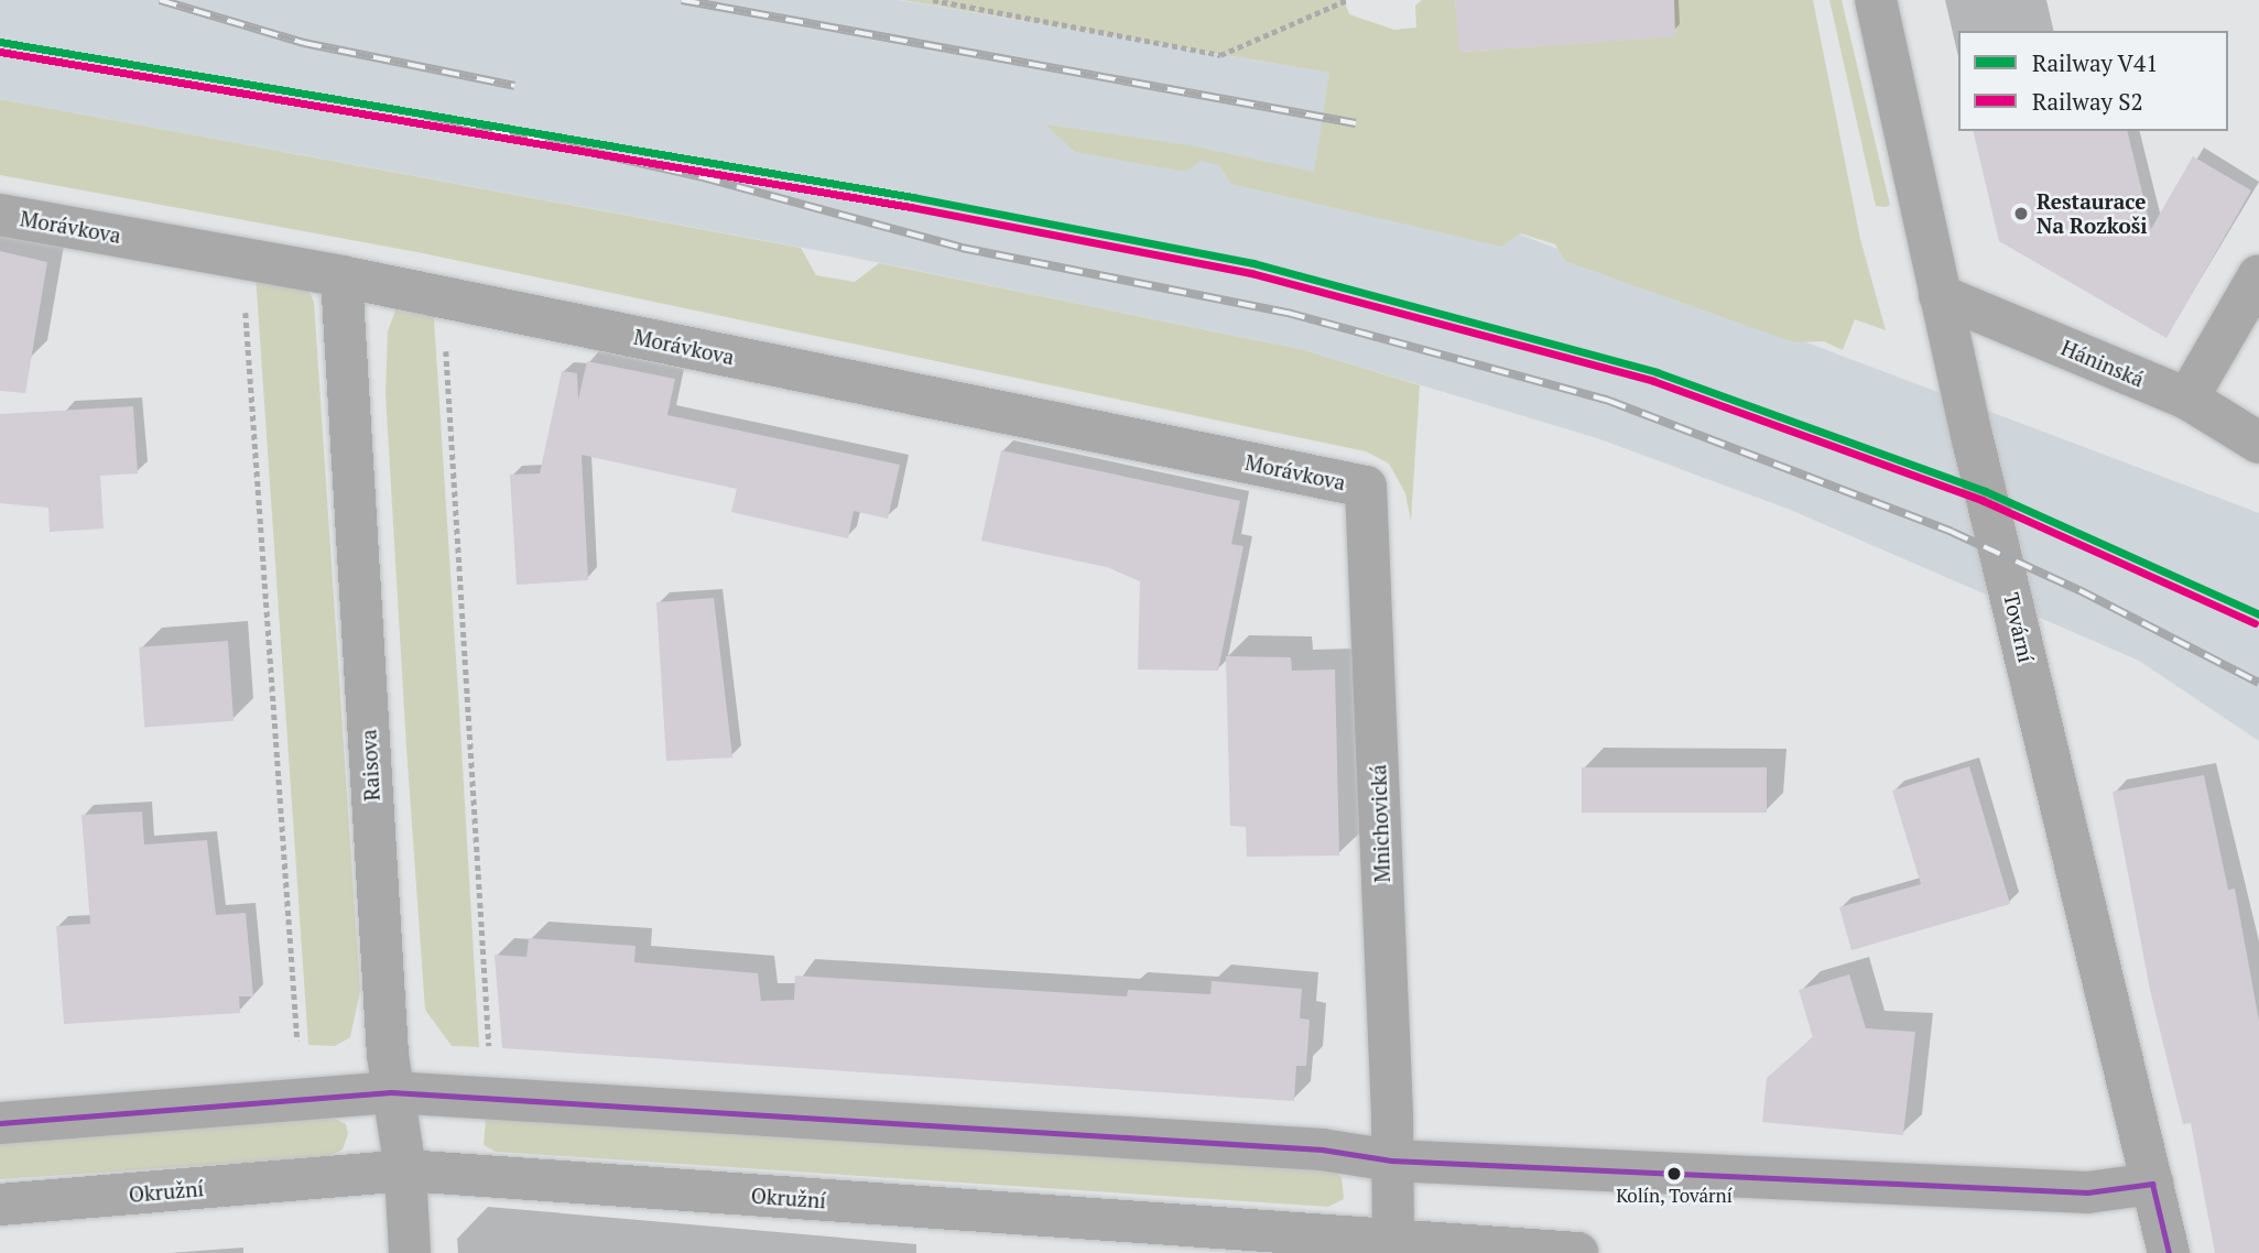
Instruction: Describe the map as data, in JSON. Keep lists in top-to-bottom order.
{
  "streets": {
    "street": [
      "Morávkova",
      "Háninská",
      "Tovární",
      "Raisova",
      "Mnichovická",
      "Okružní"
    ]
  },
  "crossings": [
    ["Morávkova", "Raisova"],
    ["Morávkova", "Mnichovická"],
    ["Háninská", "Tovární"],
    ["Raisova", "Okružní"],
    ["Mnichovická", "Okružní"]
  ],
  "places": ["Restaurace Na Rozkoši", "Kolín, Tovární"],
  "lines": ["rail line V41", "rail line S2"],
  "legend": ["Railway V41", "Railway S2"]
}
